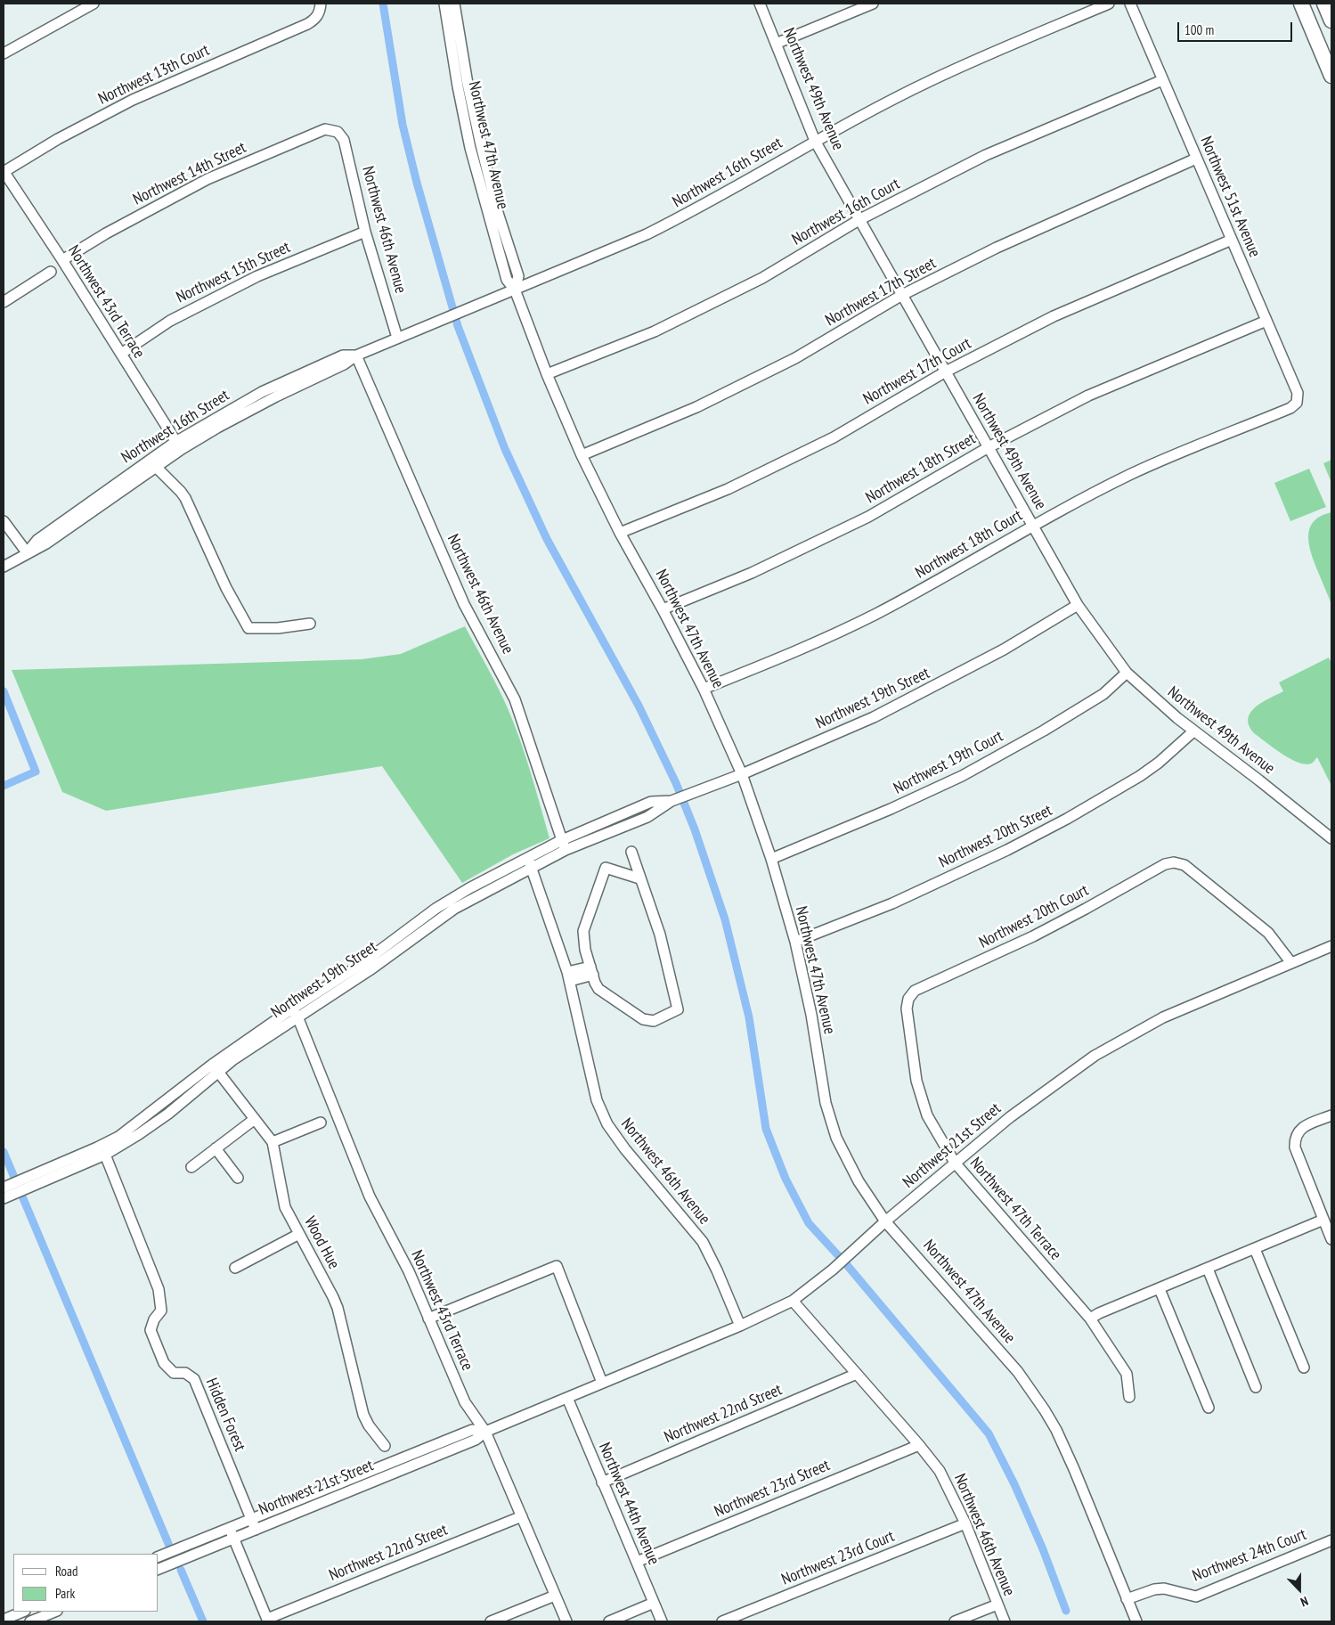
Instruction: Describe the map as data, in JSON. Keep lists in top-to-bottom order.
{
  "streets": {
    "street": [
      "Northwest 13th Court",
      "Northwest 49th Avenue",
      "Northwest 47th Avenue",
      "Northwest 16th Street",
      "Northwest 14th Street",
      "Northwest 51st Avenue",
      "Northwest 16th Court",
      "Northwest 46th Avenue",
      "Northwest 15th Street",
      "Northwest 17th Street",
      "Northwest 43rd Terrace",
      "Northwest 17th Court",
      "Northwest 18th Street",
      "Northwest 18th Court",
      "Northwest 19th Street",
      "Northwest 19th Court",
      "Northwest 20th Street",
      "Northwest 20th Court",
      "Northwest 21st Street",
      "Northwest 47th Terrace",
      "Wood Hue",
      "Northwest 22nd Street",
      "Hidden Forest",
      "Northwest 23rd Street",
      "Northwest 44th Avenue",
      "Northwest 24th Court",
      "Northwest 23rd Court"
    ]
  },
  "crossings": [
    ["Northwest 13th Court", "Northwest 43rd Terrace"],
    ["Northwest 49th Avenue", "Northwest 16th Street"],
    ["Northwest 49th Avenue", "Northwest 16th Court"],
    ["Northwest 49th Avenue", "Northwest 17th Street"],
    ["Northwest 49th Avenue", "Northwest 17th Court"],
    ["Northwest 49th Avenue", "Northwest 18th Street"],
    ["Northwest 49th Avenue", "Northwest 18th Court"],
    ["Northwest 49th Avenue", "Northwest 19th Street"],
    ["Northwest 49th Avenue", "Northwest 19th Court"],
    ["Northwest 49th Avenue", "Northwest 20th Street"],
    ["Northwest 47th Avenue", "Northwest 16th Street"],
    ["Northwest 47th Avenue", "Northwest 16th Court"],
    ["Northwest 47th Avenue", "Northwest 17th Street"],
    ["Northwest 47th Avenue", "Northwest 17th Court"],
    ["Northwest 47th Avenue", "Northwest 18th Street"],
    ["Northwest 47th Avenue", "Northwest 18th Court"],
    ["Northwest 47th Avenue", "Northwest 19th Street"],
    ["Northwest 47th Avenue", "Northwest 19th Court"],
    ["Northwest 47th Avenue", "Northwest 20th Street"],
    ["Northwest 47th Avenue", "Northwest 21st Street"],
    ["Northwest 47th Avenue", "Northwest 24th Court"],
    ["Northwest 16th Street", "Northwest 46th Avenue"],
    ["Northwest 16th Street", "Northwest 43rd Terrace"],
    ["Northwest 14th Street", "Northwest 46th Avenue"],
    ["Northwest 14th Street", "Northwest 43rd Terrace"],
    ["Northwest 51st Avenue", "Northwest 16th Court"],
    ["Northwest 51st Avenue", "Northwest 17th Street"],
    ["Northwest 51st Avenue", "Northwest 17th Court"],
    ["Northwest 51st Avenue", "Northwest 18th Street"],
    ["Northwest 51st Avenue", "Northwest 18th Court"],
    ["Northwest 46th Avenue", "Northwest 15th Street"],
    ["Northwest 46th Avenue", "Northwest 19th Street"],
    ["Northwest 46th Avenue", "Northwest 21st Street"],
    ["Northwest 46th Avenue", "Northwest 22nd Street"],
    ["Northwest 46th Avenue", "Northwest 23rd Street"],
    ["Northwest 46th Avenue", "Northwest 23rd Court"],
    ["Northwest 15th Street", "Northwest 43rd Terrace"],
    ["Northwest 43rd Terrace", "Northwest 19th Street"],
    ["Northwest 43rd Terrace", "Northwest 21st Street"],
    ["Northwest 43rd Terrace", "Northwest 22nd Street"],
    ["Northwest 19th Street", "Wood Hue"],
    ["Northwest 19th Street", "Hidden Forest"],
    ["Northwest 20th Court", "Northwest 21st Street"],
    ["Northwest 20th Court", "Northwest 47th Terrace"],
    ["Northwest 21st Street", "Northwest 47th Terrace"],
    ["Northwest 21st Street", "Hidden Forest"],
    ["Northwest 21st Street", "Northwest 44th Avenue"],
    ["Northwest 22nd Street", "Northwest 44th Avenue"],
    ["Northwest 23rd Street", "Northwest 44th Avenue"]
  ],
  "legend": ["Road", "Park"],
  "scale_bar": "100 m",
  "north": "bottom"
}
